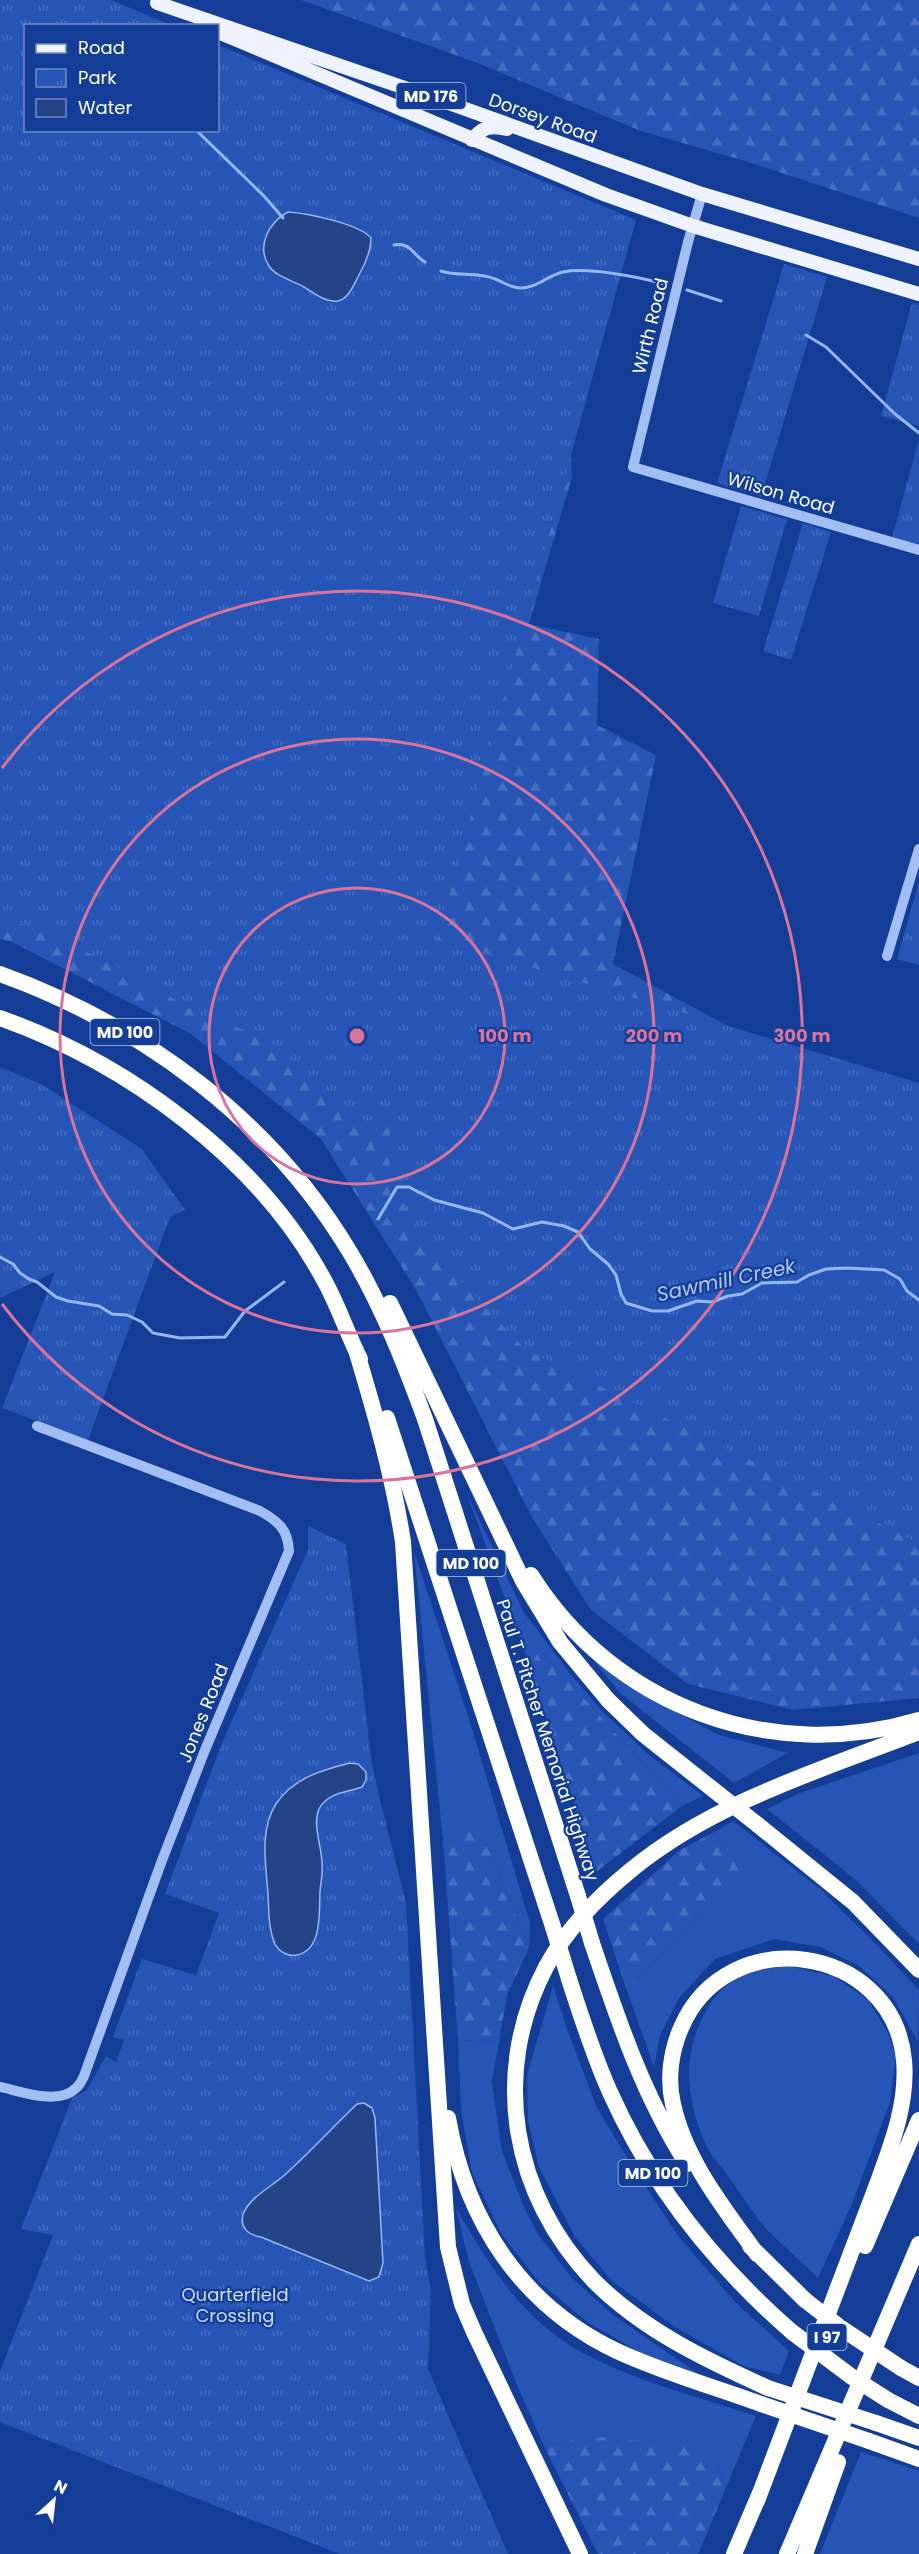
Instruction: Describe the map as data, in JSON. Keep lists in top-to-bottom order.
{
  "streets": {
    "highway": ["MD 100", "Paul T. Pitcher Memorial Highway", "I 97"],
    "main road": ["MD 176", "Dorsey Road"],
    "street": ["Wirth Road", "Wilson Road", "Jones Road"]
  },
  "crossings": [
    ["MD 176", "Wirth Road"],
    ["Dorsey Road", "Wirth Road"],
    ["Wirth Road", "Wilson Road"]
  ],
  "water": ["Sawmill Creek"],
  "parks": ["Quarterfield Crossing"],
  "legend": ["Road", "Park", "Water"],
  "north": "top right",
  "rings": ["100 m", "200 m", "300 m"]
}
